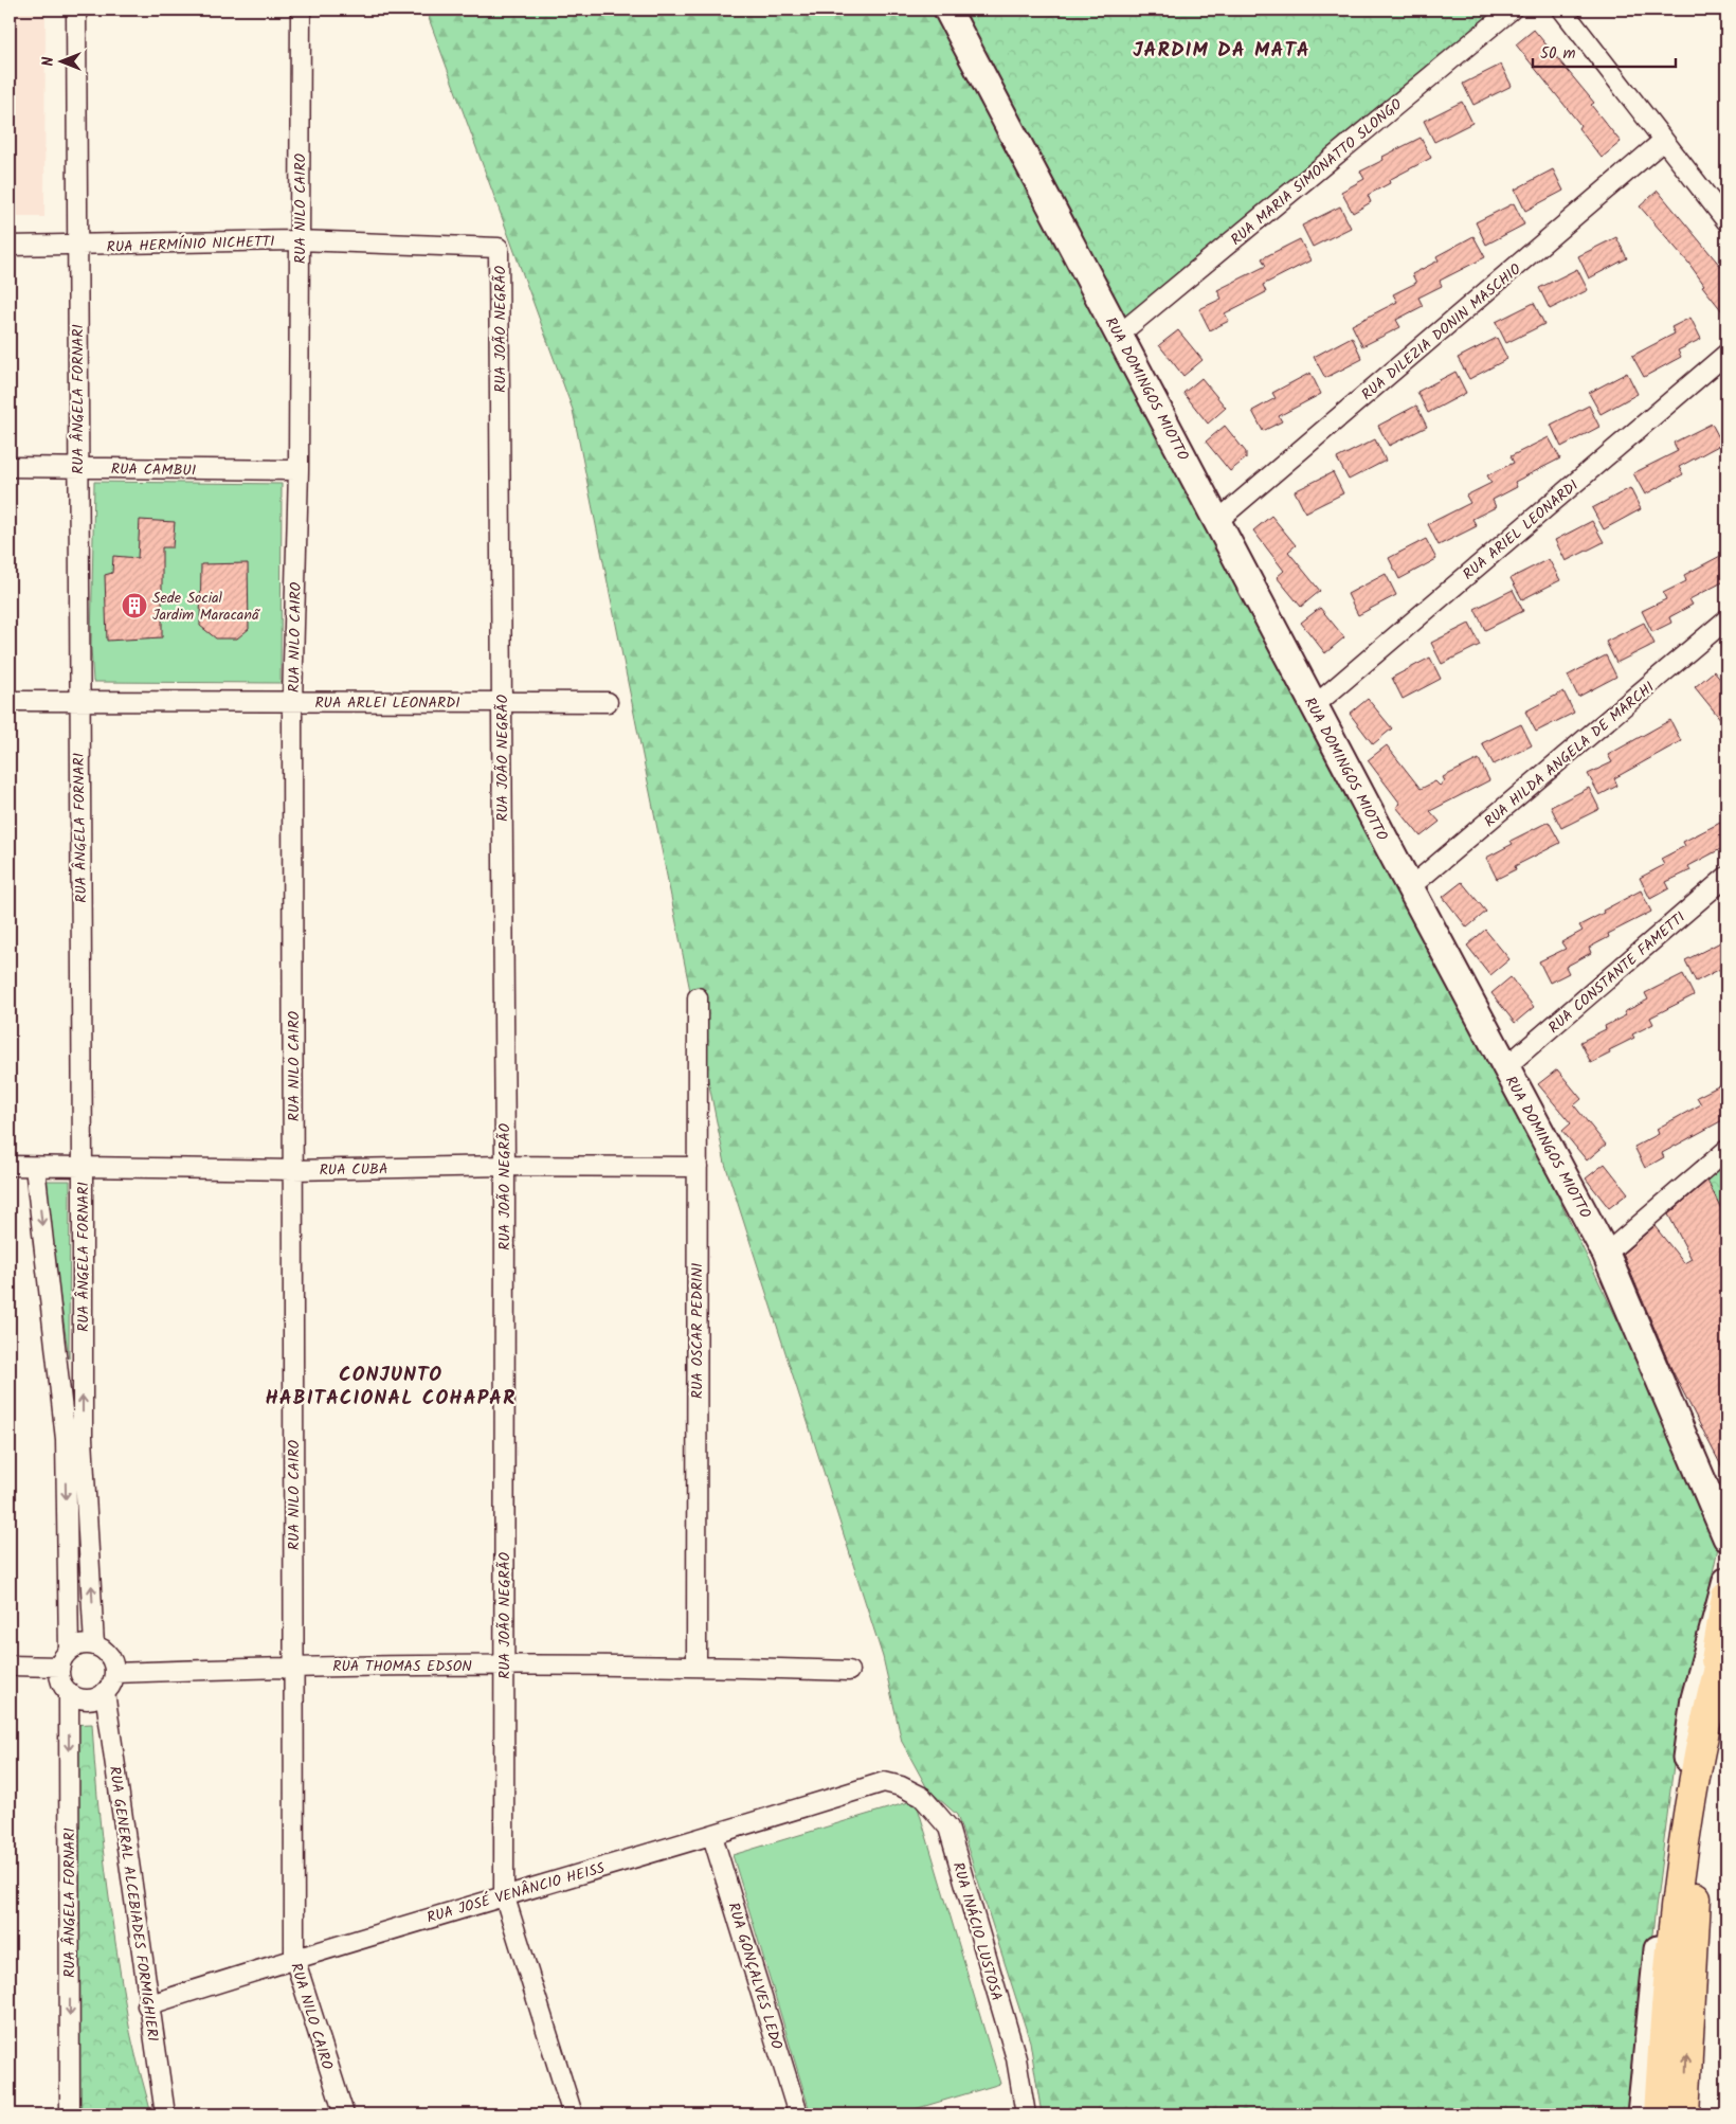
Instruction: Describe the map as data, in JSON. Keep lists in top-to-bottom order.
{
  "streets": {
    "street": [
      "RUA MARIA SIMONATTO SLONGO",
      "RUA NILO CAIRO",
      "RUA HERMÍNIO NICHETTI",
      "RUA JOÃO NEGRÃO",
      "RUA DILEZIA DONIN MASCHIO",
      "RUA DOMINGOS MIOTTO",
      "RUA ÂNGELA FORNARI",
      "RUA CAMBUI",
      "RUA ARIEL LEONARDI",
      "RUA ARLEI LEONARDI",
      "RUA HILDA ANGELA DE MARCHI",
      "RUA CONSTANTE FAMETTI",
      "RUA CUBA",
      "RUA OSCAR PEDRINI",
      "RUA THOMAS EDSON",
      "RUA JOSÉ VENÂNCIO HEISS",
      "RUA GENERAL ALCEBIADES FORMIGHIERI",
      "RUA INÁCIO LUSTOSA",
      "RUA GONÇALVES LEDO"
    ]
  },
  "crossings": [
    ["RUA MARIA SIMONATTO SLONGO", "RUA DOMINGOS MIOTTO"],
    ["RUA NILO CAIRO", "RUA HERMÍNIO NICHETTI"],
    ["RUA NILO CAIRO", "RUA CAMBUI"],
    ["RUA NILO CAIRO", "RUA ARLEI LEONARDI"],
    ["RUA NILO CAIRO", "RUA CUBA"],
    ["RUA NILO CAIRO", "RUA THOMAS EDSON"],
    ["RUA NILO CAIRO", "RUA JOSÉ VENÂNCIO HEISS"],
    ["RUA HERMÍNIO NICHETTI", "RUA JOÃO NEGRÃO"],
    ["RUA HERMÍNIO NICHETTI", "RUA ÂNGELA FORNARI"],
    ["RUA JOÃO NEGRÃO", "RUA ARLEI LEONARDI"],
    ["RUA JOÃO NEGRÃO", "RUA CUBA"],
    ["RUA JOÃO NEGRÃO", "RUA THOMAS EDSON"],
    ["RUA JOÃO NEGRÃO", "RUA JOSÉ VENÂNCIO HEISS"],
    ["RUA DILEZIA DONIN MASCHIO", "RUA DOMINGOS MIOTTO"],
    ["RUA DOMINGOS MIOTTO", "RUA ARIEL LEONARDI"],
    ["RUA DOMINGOS MIOTTO", "RUA HILDA ANGELA DE MARCHI"],
    ["RUA DOMINGOS MIOTTO", "RUA CONSTANTE FAMETTI"],
    ["RUA ÂNGELA FORNARI", "RUA CAMBUI"],
    ["RUA ÂNGELA FORNARI", "RUA ARLEI LEONARDI"],
    ["RUA ÂNGELA FORNARI", "RUA CUBA"],
    ["RUA ÂNGELA FORNARI", "RUA THOMAS EDSON"],
    ["RUA ÂNGELA FORNARI", "RUA GENERAL ALCEBIADES FORMIGHIERI"],
    ["RUA CUBA", "RUA OSCAR PEDRINI"],
    ["RUA OSCAR PEDRINI", "RUA THOMAS EDSON"],
    ["RUA THOMAS EDSON", "RUA GENERAL ALCEBIADES FORMIGHIERI"],
    ["RUA JOSÉ VENÂNCIO HEISS", "RUA GENERAL ALCEBIADES FORMIGHIERI"],
    ["RUA JOSÉ VENÂNCIO HEISS", "RUA INÁCIO LUSTOSA"],
    ["RUA JOSÉ VENÂNCIO HEISS", "RUA GONÇALVES LEDO"]
  ],
  "districts": ["JARDIM DA MATA", "CONJUNTO HABITACIONAL COHAPAR"],
  "places": {
    "building": ["Sede Social Jardim Maracanã"]
  },
  "scale_bar": "50 m",
  "north": "left"
}
